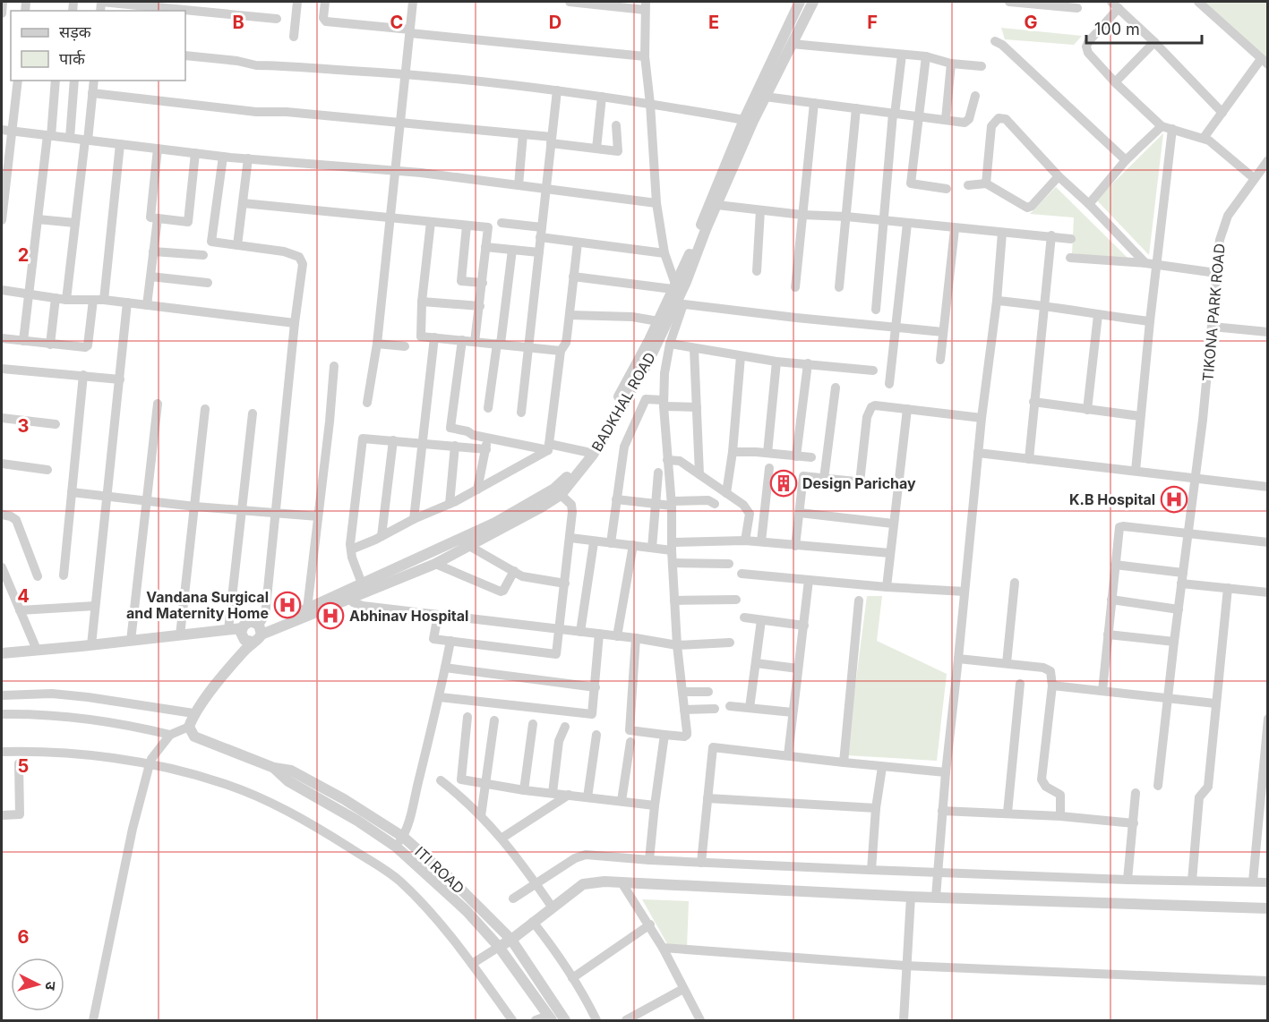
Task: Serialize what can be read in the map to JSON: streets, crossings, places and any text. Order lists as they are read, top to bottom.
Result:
{
  "streets": {
    "street": ["TIKONA PARK ROAD", "BADKHAL ROAD", "ITI ROAD"]
  },
  "places": {
    "building": ["Design Parichay"],
    "hospital": ["K.B Hospital", "Vandana Surgical and Maternity Home", "Abhinav Hospital"]
  },
  "legend": ["सड़क", "पार्क"],
  "scale_bar": "100 m",
  "north": "right",
  "grid": {
    "columns": [
      "B",
      "C",
      "D",
      "E",
      "F",
      "G"
    ],
    "rows": [
      "2",
      "3",
      "4",
      "5",
      "6"
    ]
  }
}
